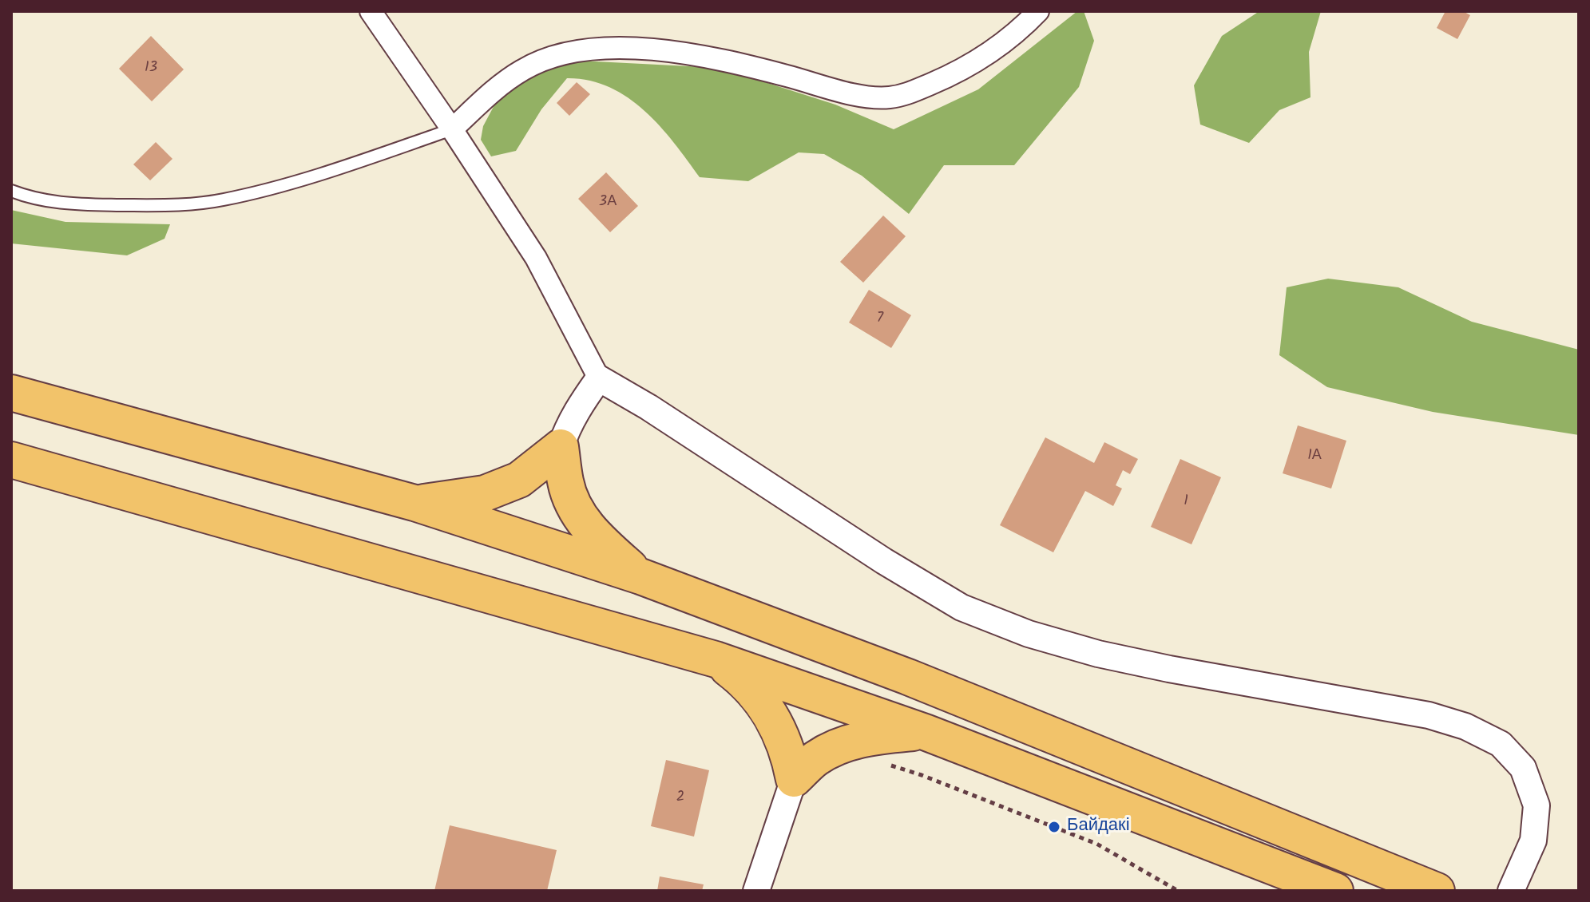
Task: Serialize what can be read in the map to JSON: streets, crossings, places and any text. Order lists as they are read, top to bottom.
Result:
{
  "places": ["Байдакі"],
  "house_numbers": [
    "13",
    "3А",
    "7",
    "1А",
    "1",
    "2"
  ]
}
